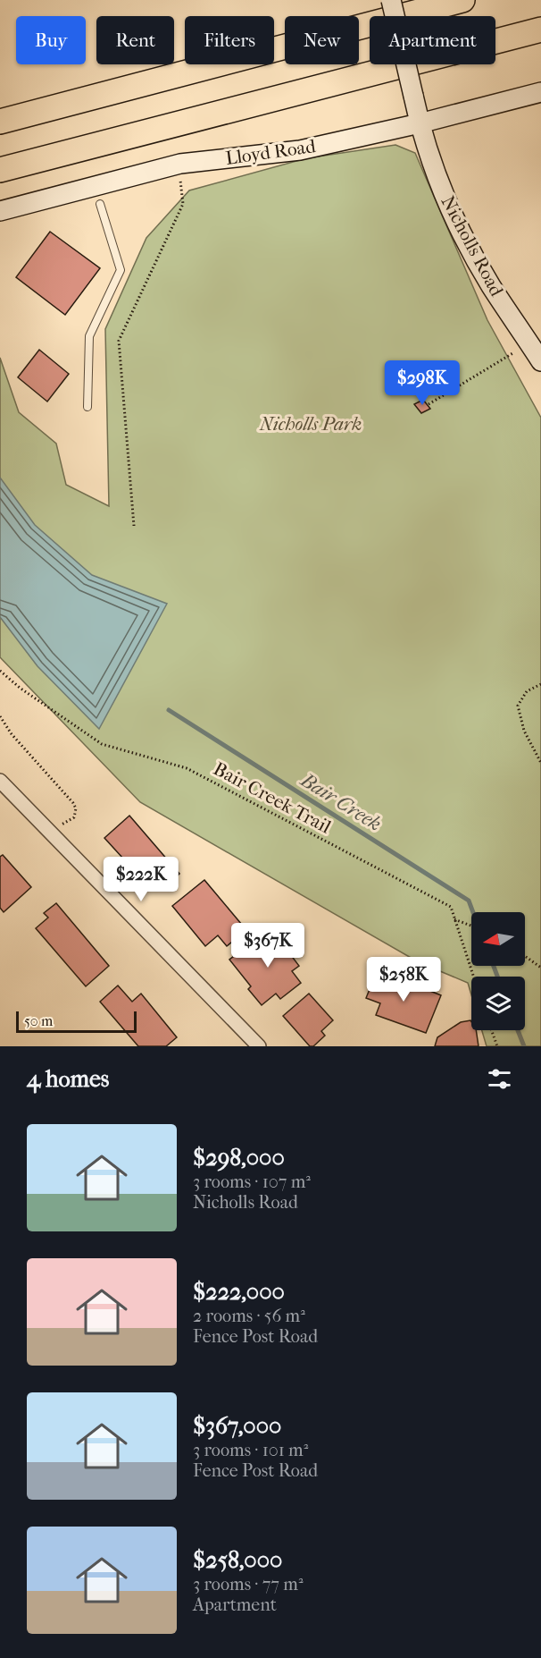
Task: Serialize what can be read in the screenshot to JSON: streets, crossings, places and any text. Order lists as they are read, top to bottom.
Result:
{
  "streets": {
    "street": ["Lloyd Road", "Nicholls Road"],
    "path": ["Bair Creek Trail"]
  },
  "crossings": [
    ["Lloyd Road", "Nicholls Road"]
  ],
  "water": ["Bair Creek"],
  "parks": ["Nicholls Park"],
  "scale_bar": "50 m",
  "north": "left",
  "page": {
    "chip": [
      "Buy",
      "Rent",
      "Filters",
      "New",
      "Apartment"
    ],
    "price": [
      "$298K",
      "$222K",
      "$367K",
      "$258K"
    ],
    "scale": "50 m",
    "heading": "4 homes",
    "list": [
      {
        "name": "$298,000",
        "note": "3 rooms · 107 m² · Nicholls Road"
      },
      {
        "name": "$222,000",
        "note": "2 rooms · 56 m² · Fence Post Road"
      },
      {
        "name": "$367,000",
        "note": "3 rooms · 101 m² · Fence Post Road"
      },
      {
        "name": "$258,000",
        "note": "3 rooms · 77 m² · Apartment"
      }
    ]
  }
}
